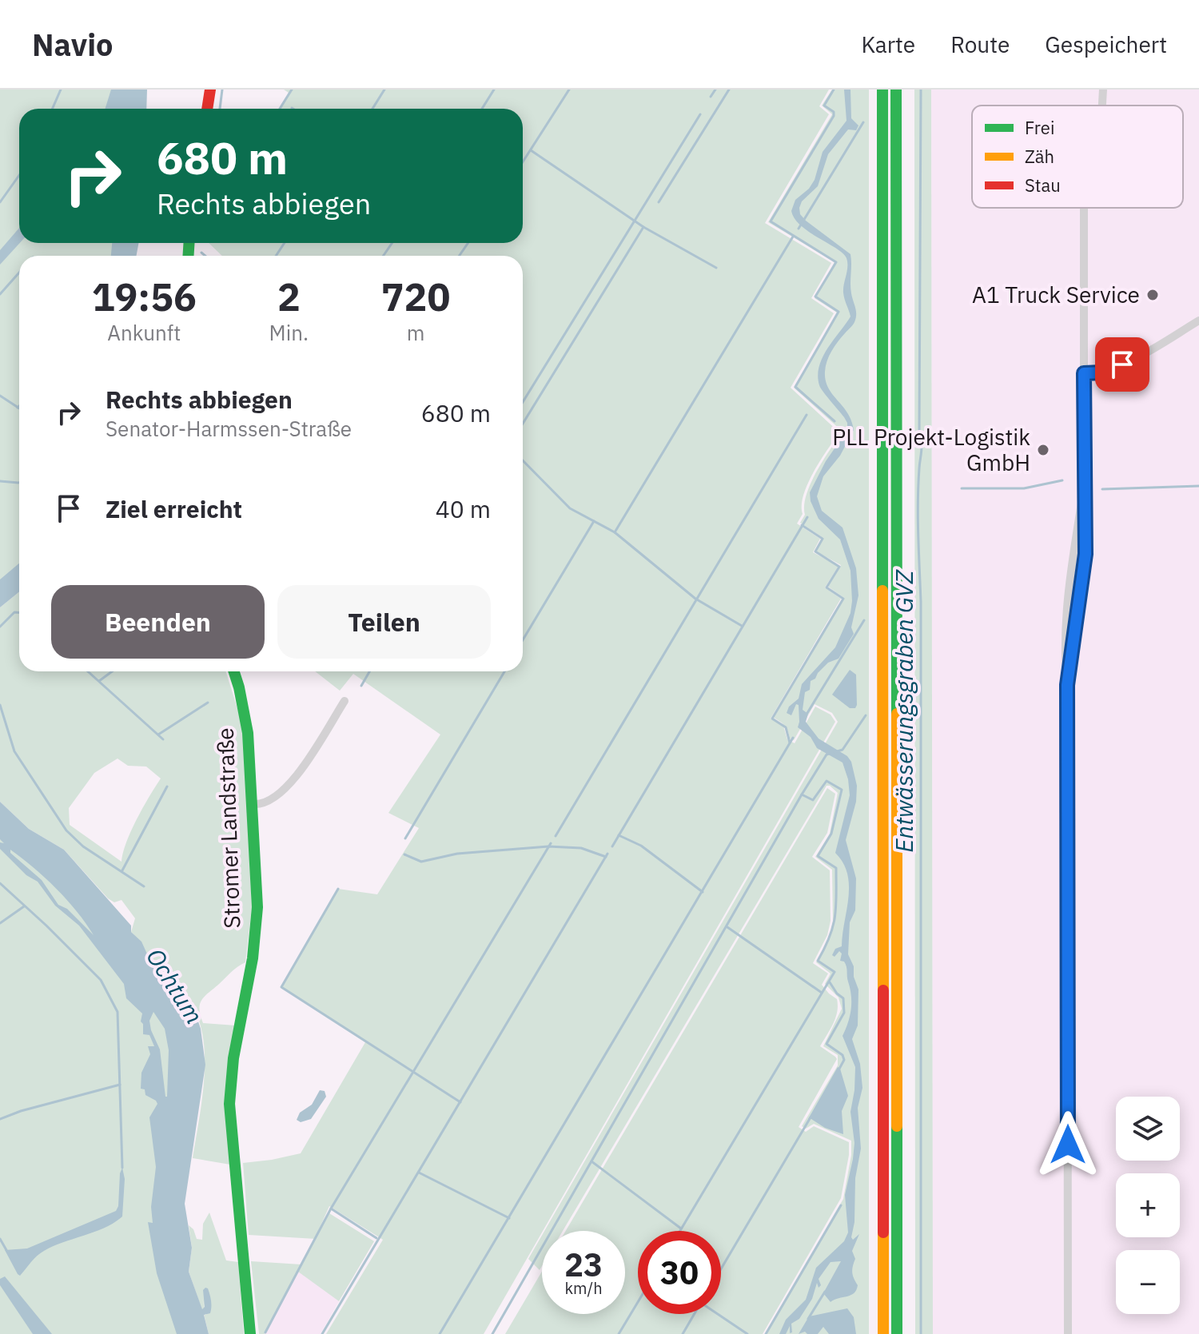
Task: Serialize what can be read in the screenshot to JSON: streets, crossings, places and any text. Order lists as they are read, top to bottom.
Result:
{
  "streets": {
    "main road": ["Stromer Landstraße"]
  },
  "water": ["Entwässerungsgraben GVZ", "Ochtum"],
  "places": ["A1 Truck Service", "PLL Projekt-Logistik GmbH"],
  "legend": ["Frei", "Zäh", "Stau"],
  "page": {
    "header": "Navio",
    "nav": ["Karte", "Route", "Gespeichert"],
    "turn": ["680 m", "Rechts abbiegen"],
    "eta": [
      "19:56",
      "Ankunft",
      "2",
      "Min.",
      "720",
      "m"
    ],
    "list": [
      {
        "name": "Rechts abbiegen",
        "note": "Senator-Harmssen-Straße",
        "value": "680 m"
      },
      {
        "name": "Ziel erreicht",
        "value": "40 m"
      }
    ],
    "buttons": ["Beenden", "Teilen"],
    "map_buttons": ["+", "−"],
    "speed": "23 km/h",
    "limit": "30"
  }
}
